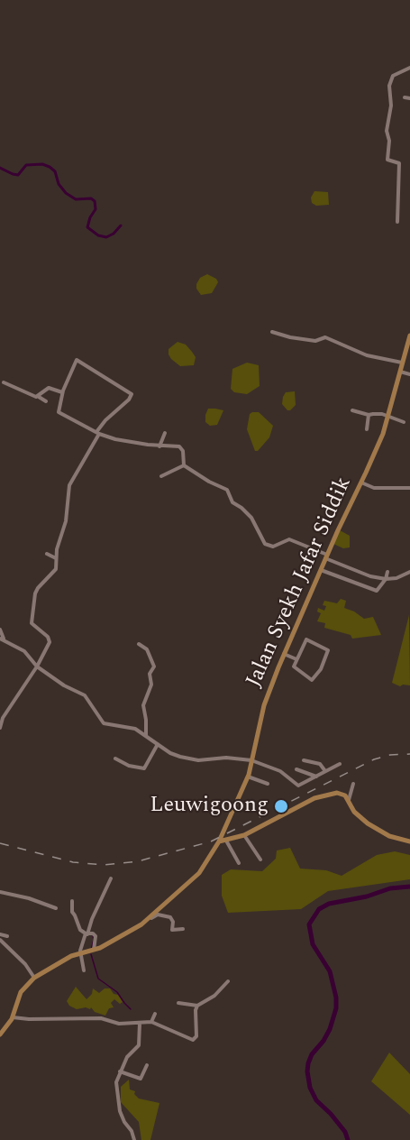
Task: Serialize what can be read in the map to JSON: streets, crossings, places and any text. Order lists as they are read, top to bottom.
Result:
{
  "streets": {
    "main road": ["Jalan Syekh Jafar Siddik"]
  },
  "places": ["Leuwigoong"]
}
